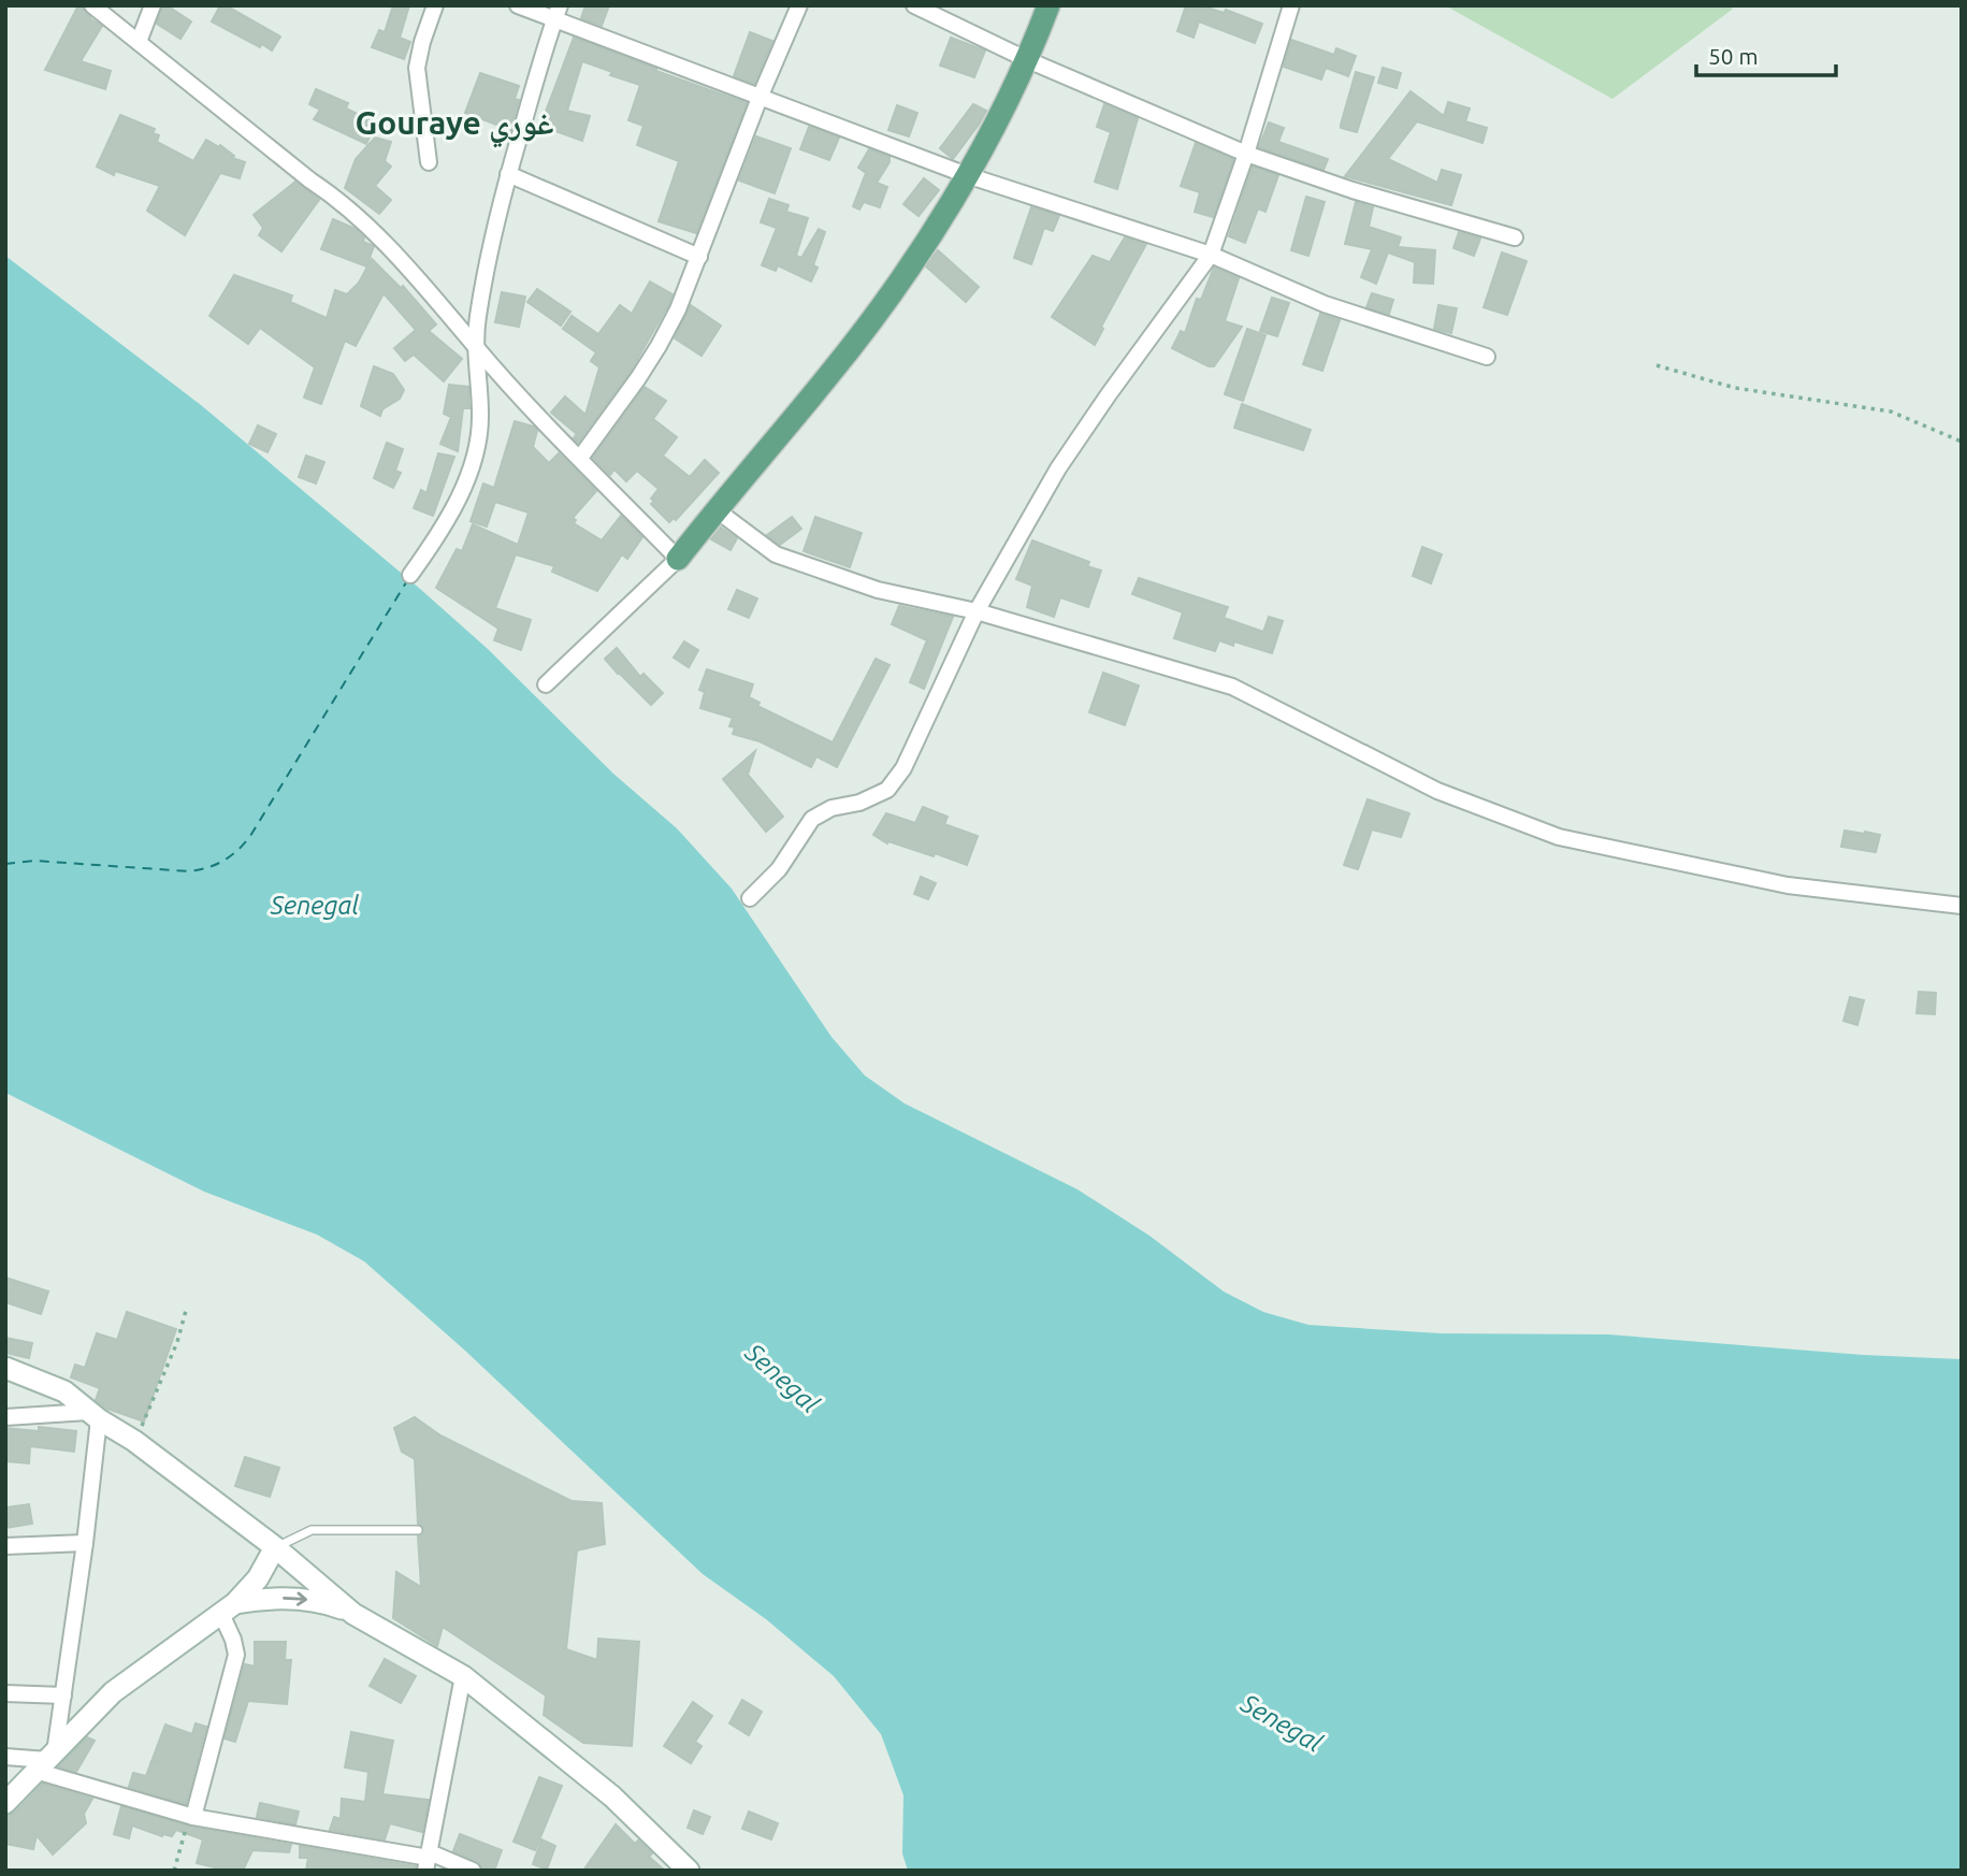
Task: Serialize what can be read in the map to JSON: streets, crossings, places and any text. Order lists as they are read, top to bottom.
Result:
{
  "districts": ["Gouraye غوري"],
  "water": ["Senegal"],
  "scale_bar": "50 m"
}
